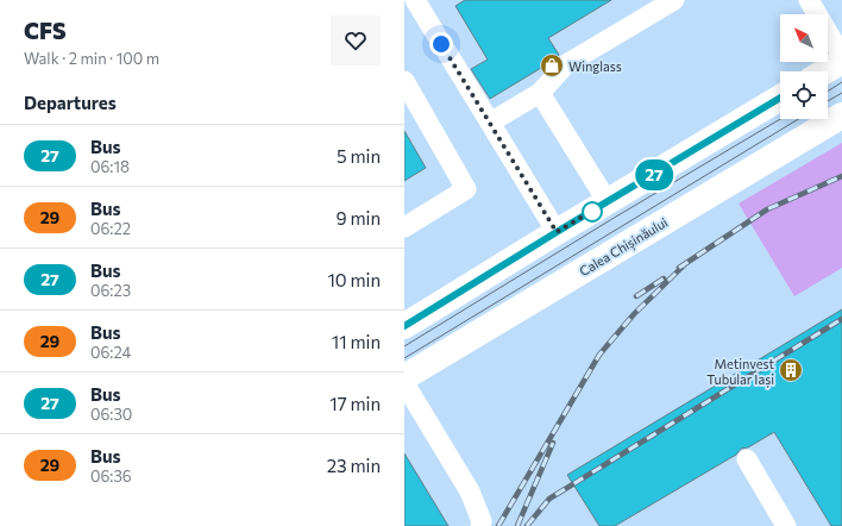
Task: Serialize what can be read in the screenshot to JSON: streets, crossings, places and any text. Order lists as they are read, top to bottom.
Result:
{
  "streets": {
    "main road": ["Calea Chișinăului"]
  },
  "places": {
    "shop": ["Winglass"],
    "building": ["Metinvest Tubular Iași"]
  },
  "lines": ["bus line 27"],
  "north": "top left",
  "page": {
    "heading": [
      ["CFS", "Walk · 2 min · 100 m"],
      "Departures"
    ],
    "on_map": "27",
    "list": [
      {
        "mark": "27",
        "name": "Bus",
        "note": "06:18",
        "value": "5 min"
      },
      {
        "mark": "29",
        "name": "Bus",
        "note": "06:22",
        "value": "9 min"
      },
      {
        "mark": "27",
        "name": "Bus",
        "note": "06:23",
        "value": "10 min"
      },
      {
        "mark": "29",
        "name": "Bus",
        "note": "06:24",
        "value": "11 min"
      },
      {
        "mark": "27",
        "name": "Bus",
        "note": "06:30",
        "value": "17 min"
      },
      {
        "mark": "29",
        "name": "Bus",
        "note": "06:36",
        "value": "23 min"
      }
    ]
  }
}
